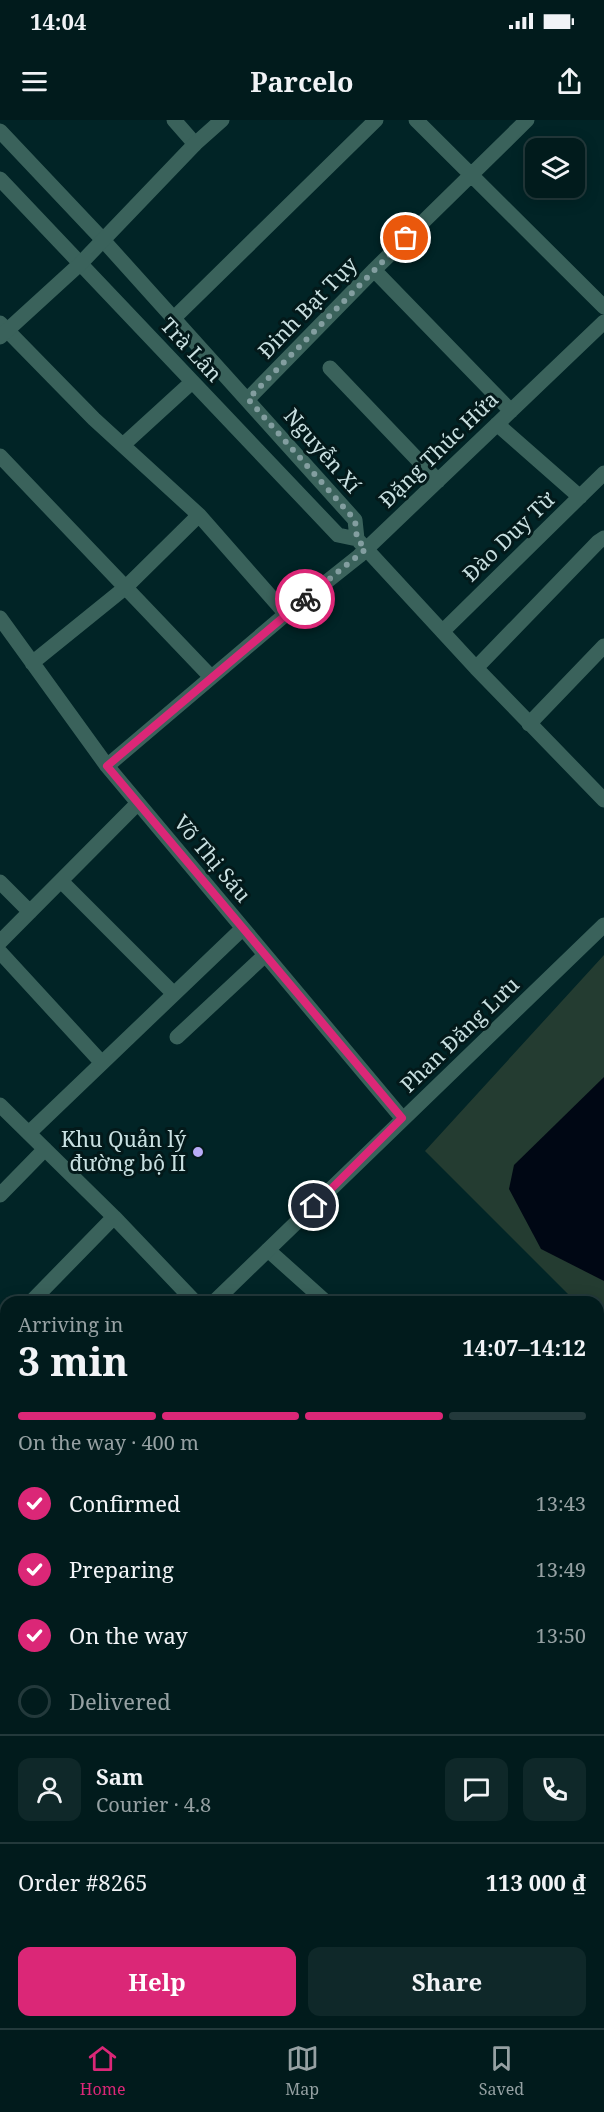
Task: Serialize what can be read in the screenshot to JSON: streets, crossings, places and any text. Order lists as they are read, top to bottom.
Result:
{
  "streets": {
    "street": [
      "Đinh Bạt Tụy",
      "Trà Lân",
      "Đặng Thúc Hứa",
      "Nguyễn Xí",
      "Đào Duy Từ",
      "Võ Thị Sáu",
      "Phan Đăng Lưu"
    ]
  },
  "crossings": [
    ["Đinh Bạt Tụy", "Nguyễn Xí"],
    ["Trà Lân", "Đặng Thúc Hứa"],
    ["Trà Lân", "Nguyễn Xí"],
    ["Đặng Thúc Hứa", "Nguyễn Xí"],
    ["Đặng Thúc Hứa", "Võ Thị Sáu"],
    ["Nguyễn Xí", "Đào Duy Từ"],
    ["Võ Thị Sáu", "Phan Đăng Lưu"]
  ],
  "places": ["Khu Quản lý đường bộ II"],
  "page": {
    "status": "14:04",
    "header": "Parcelo",
    "heading": ["3 min", "Arriving in", "14:07–14:12"],
    "panel": [
      "Sam",
      "Courier · 4.8",
      "Order #8265",
      "113 000 ₫"
    ],
    "bar": "On the way · 400 m",
    "list": [
      ["Confirmed", "13:43"],
      ["Preparing", "13:49"],
      ["On the way", "13:50"],
      "Delivered"
    ],
    "buttons": ["Help", "Share"],
    "tabs": ["Home", "Map", "Saved"]
  }
}
